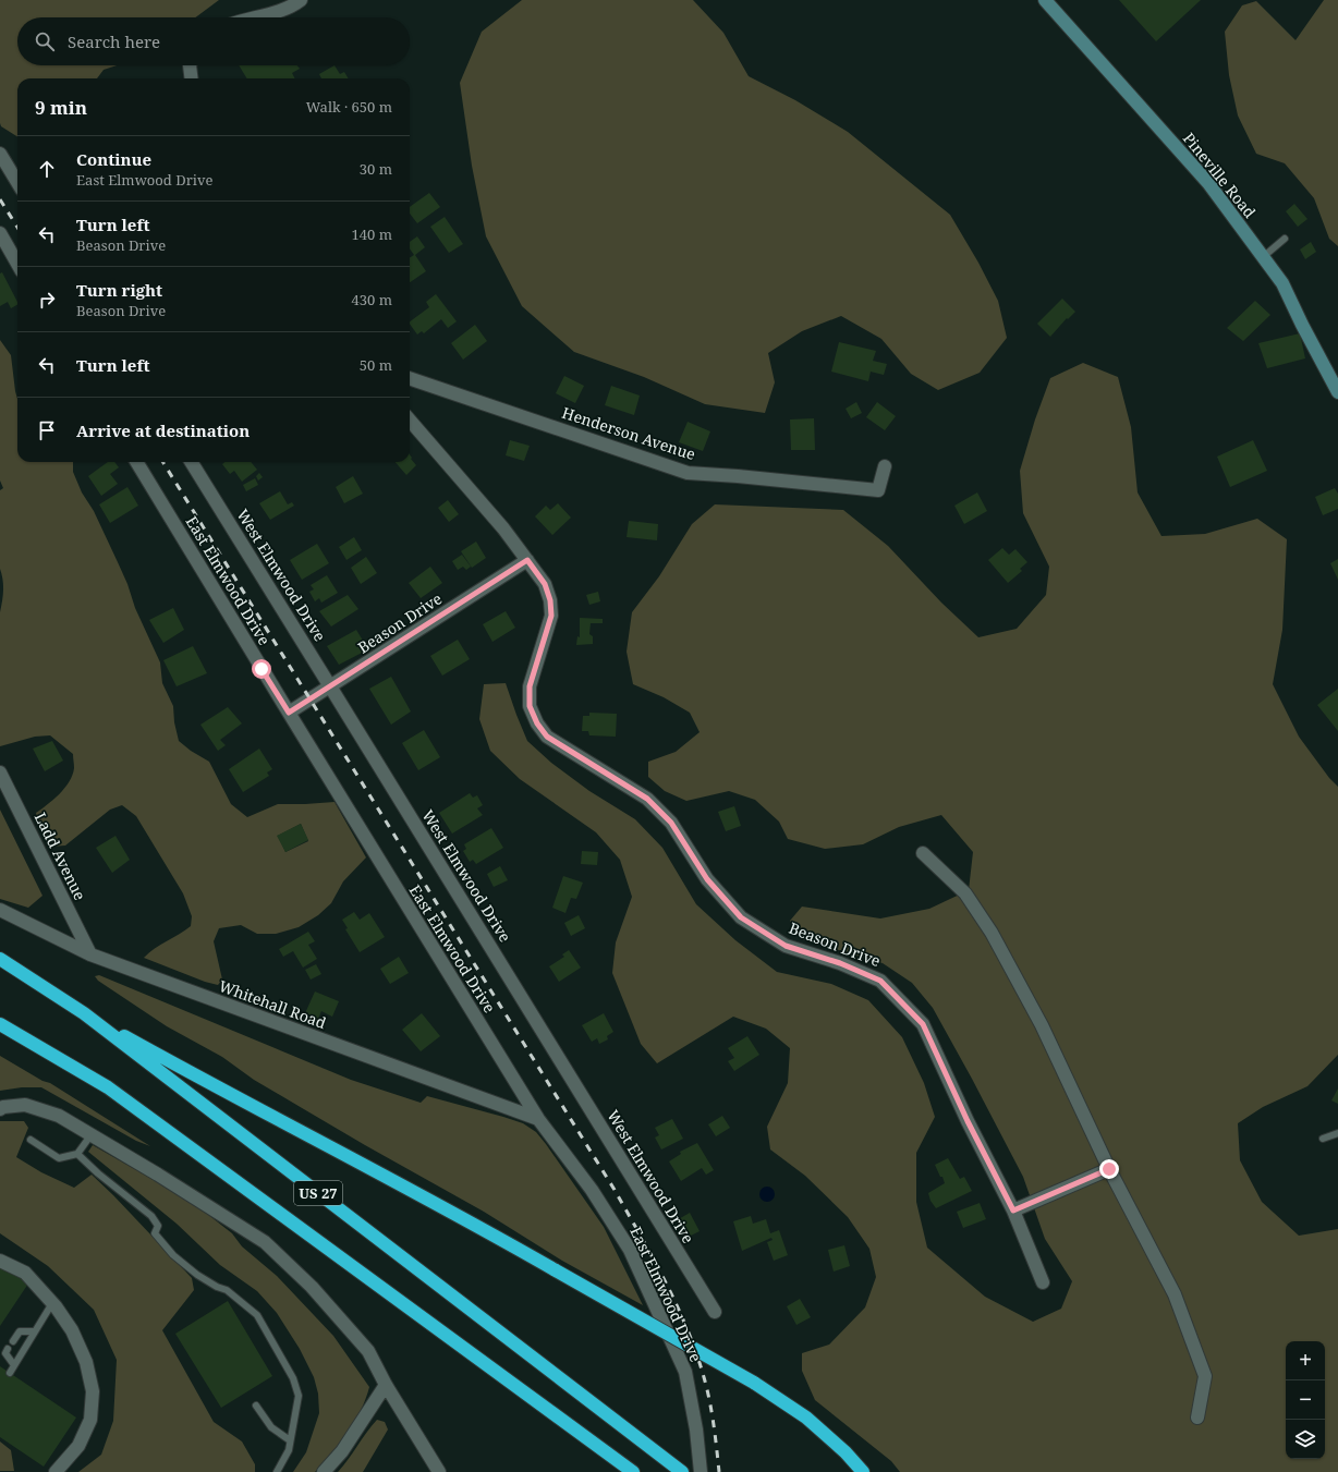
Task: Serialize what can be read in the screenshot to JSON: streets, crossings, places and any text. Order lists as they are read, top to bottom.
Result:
{
  "streets": {
    "highway": ["US 27"],
    "main road": ["Pineville Road"],
    "street": [
      "Henderson Avenue",
      "West Elmwood Drive",
      "East Elmwood Drive",
      "Beason Drive",
      "Ladd Avenue",
      "Whitehall Road"
    ]
  },
  "crossings": [
    ["West Elmwood Drive", "Beason Drive"],
    ["East Elmwood Drive", "Beason Drive"],
    ["East Elmwood Drive", "Whitehall Road"],
    ["Ladd Avenue", "Whitehall Road"]
  ],
  "page": {
    "search": "Search here",
    "heading": ["9 min", "Walk · 650 m"],
    "list": [
      ["Continue", "East Elmwood Drive", "30 m"],
      ["Turn left", "Beason Drive", "140 m"],
      ["Turn right", "Beason Drive", "430 m"],
      ["Turn left", "50 m"],
      "Arrive at destination"
    ],
    "map_buttons": ["+", "−"]
  }
}
